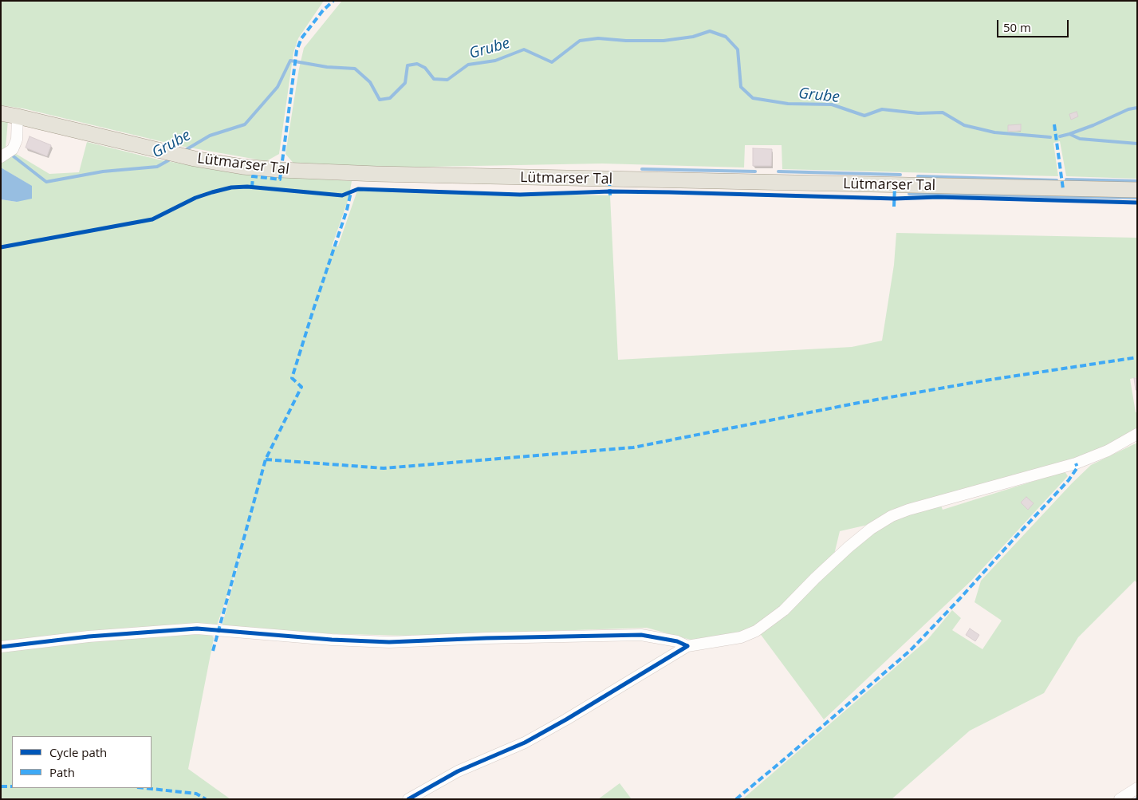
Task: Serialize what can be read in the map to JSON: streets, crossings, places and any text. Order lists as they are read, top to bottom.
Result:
{
  "streets": {
    "main road": ["Lütmarser Tal"]
  },
  "water": ["Grube"],
  "legend": ["Cycle path", "Path"],
  "scale_bar": "50 m"
}
